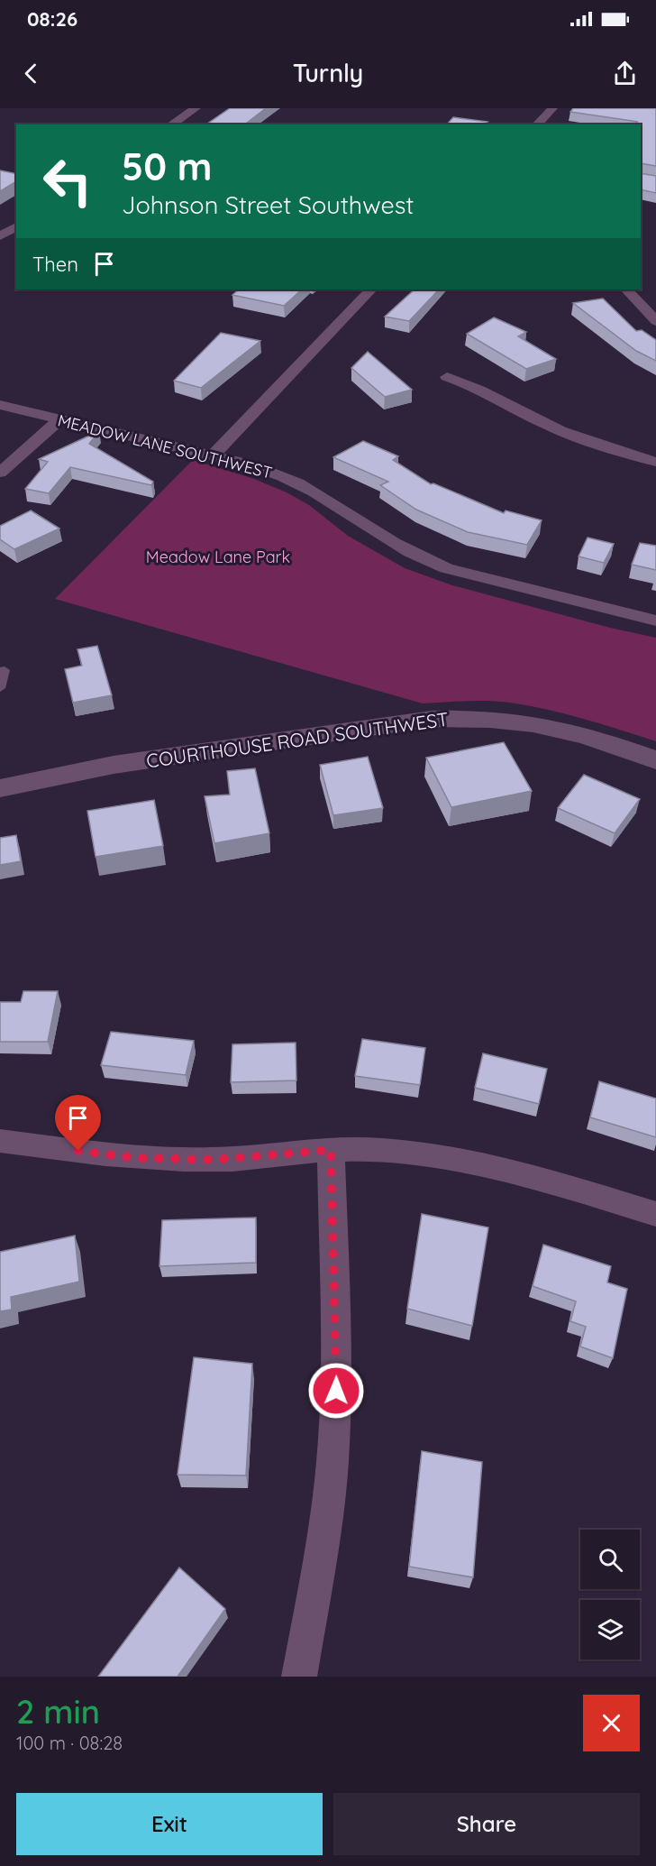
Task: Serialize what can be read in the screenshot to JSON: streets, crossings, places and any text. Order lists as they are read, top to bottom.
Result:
{
  "streets": {
    "street": ["MEADOW LANE SOUTHWEST", "COURTHOUSE ROAD SOUTHWEST"]
  },
  "parks": ["Meadow Lane Park"],
  "page": {
    "status": "08:26",
    "header": "Turnly",
    "turn": ["50 m", "Johnson Street Southwest"],
    "then": "Then",
    "heading": ["2 min", "100 m · 08:28"],
    "buttons": ["Exit", "Share"]
  }
}
